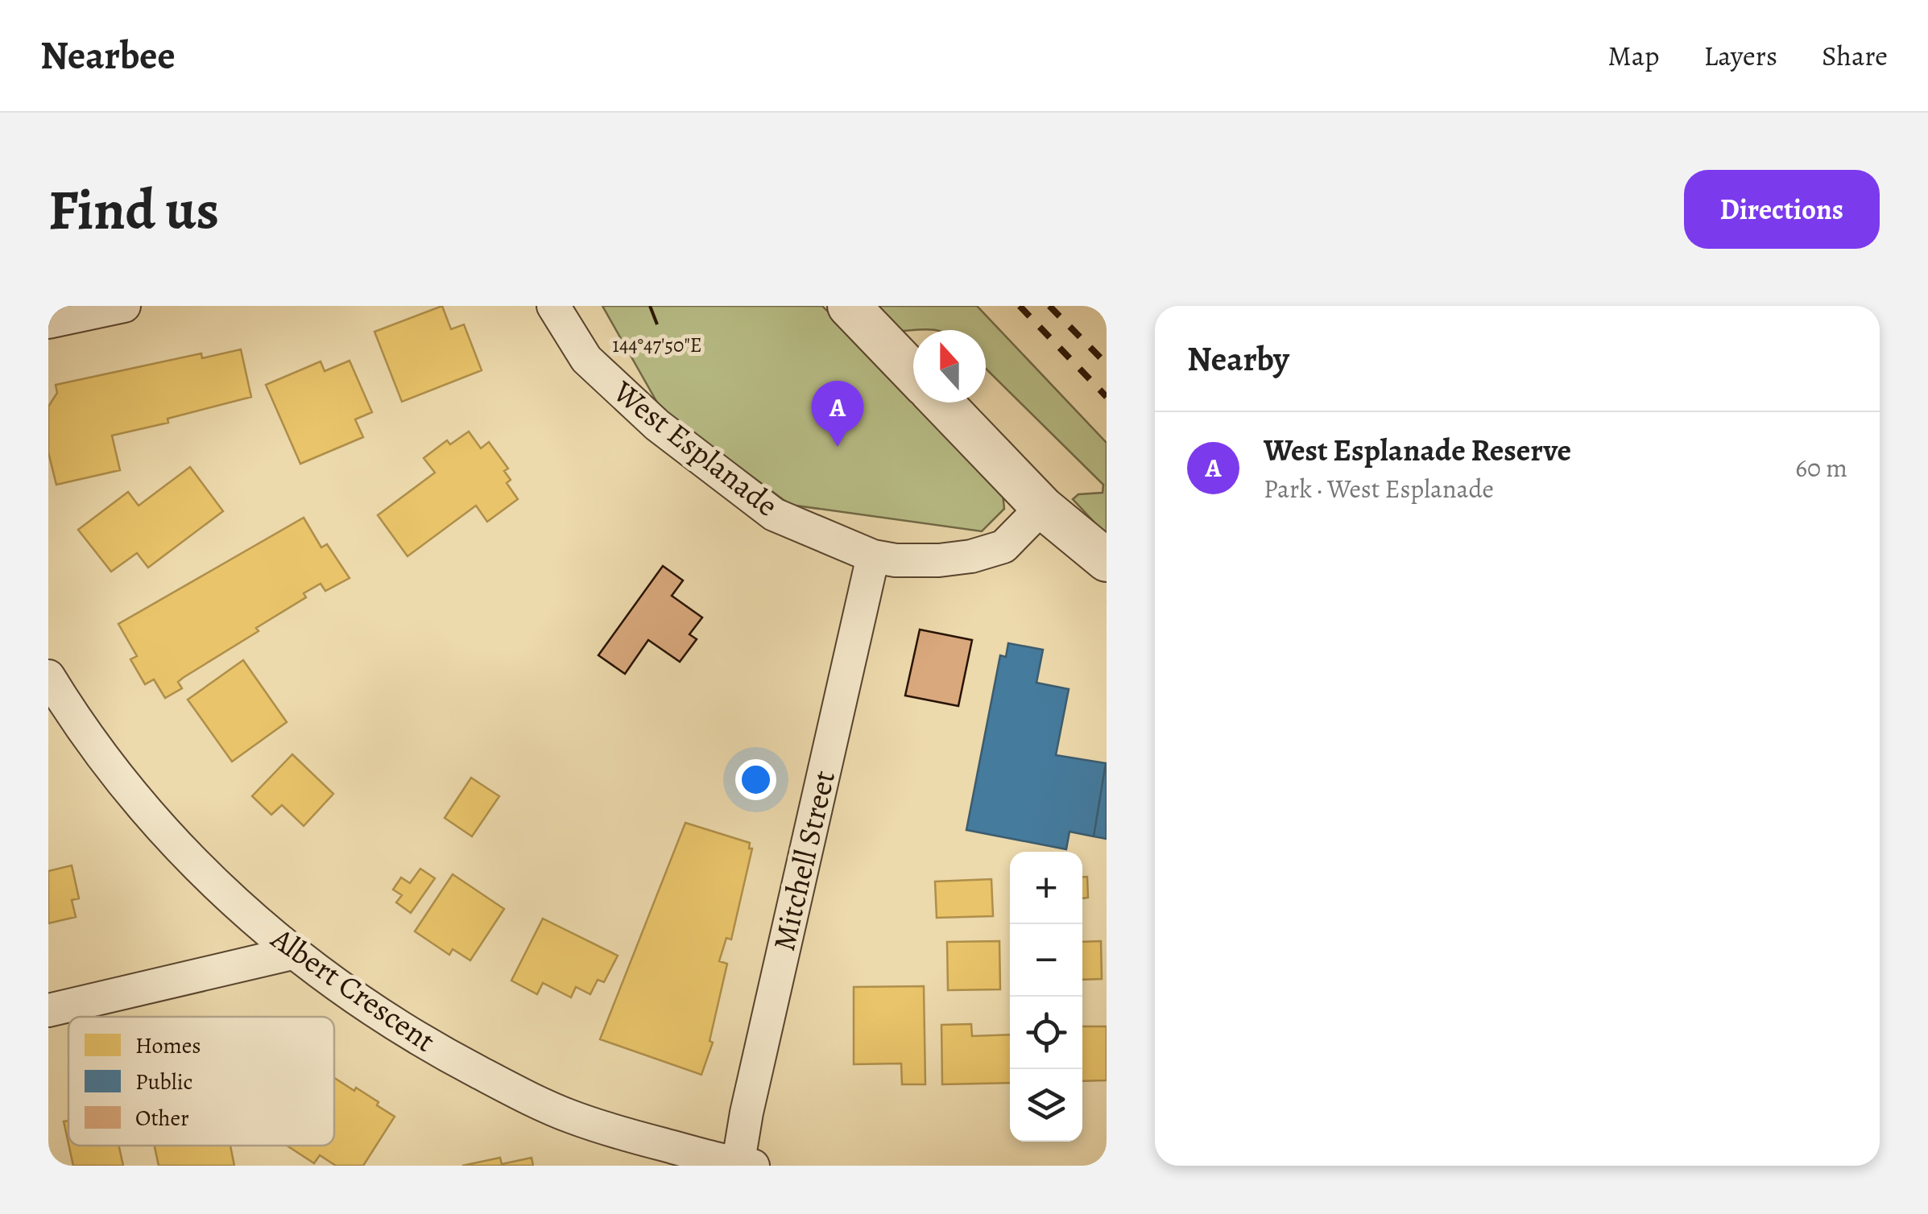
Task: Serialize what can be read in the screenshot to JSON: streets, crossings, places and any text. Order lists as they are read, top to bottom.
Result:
{
  "streets": {
    "street": ["West Esplanade", "Mitchell Street", "Albert Crescent"]
  },
  "crossings": [
    ["West Esplanade", "Mitchell Street"],
    ["Mitchell Street", "Albert Crescent"]
  ],
  "legend": ["Homes", "Public", "Other"],
  "north": "top",
  "page": {
    "header": "Nearbee",
    "nav": ["Map", "Layers", "Share"],
    "buttons": "Directions",
    "title": "Find us",
    "heading": "Nearby",
    "pins": "A",
    "list": [
      {
        "mark": "A",
        "name": "West Esplanade Reserve",
        "note": "Park · West Esplanade",
        "value": "60 m"
      }
    ],
    "map_buttons": ["+", "−"]
  },
  "coordinates": ["144°47'50\"E"]
}
